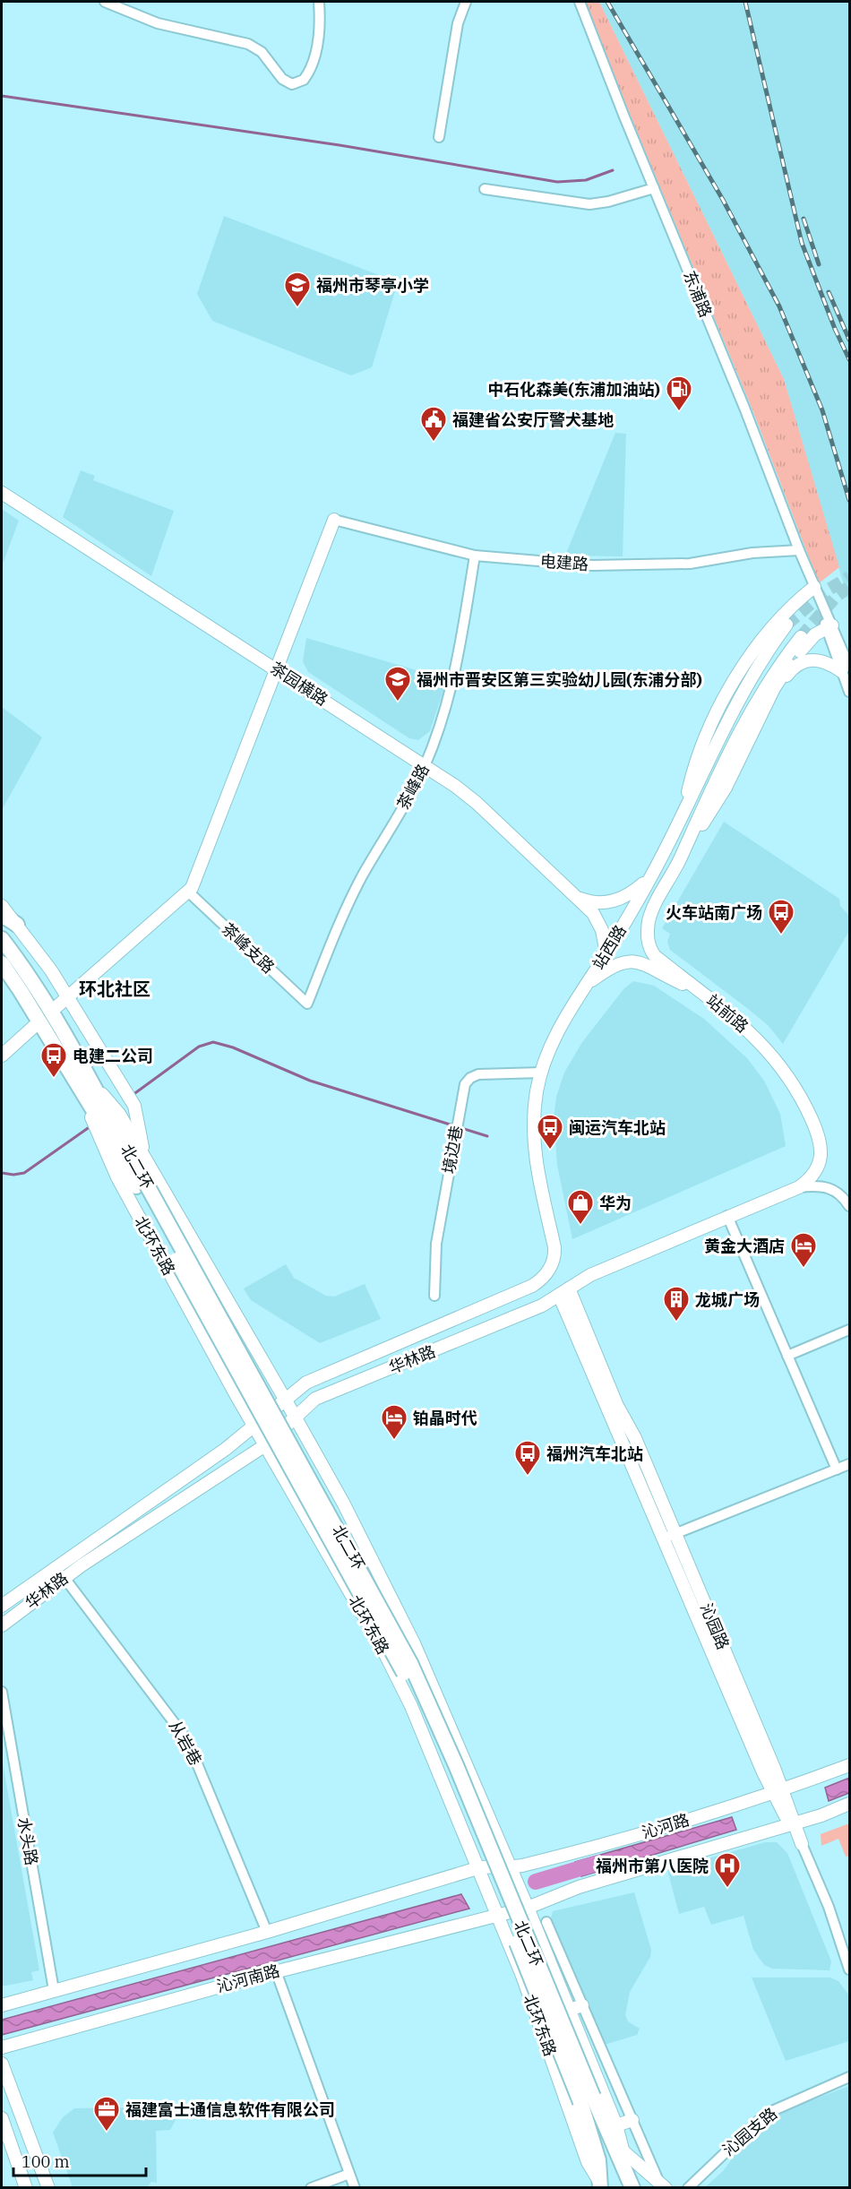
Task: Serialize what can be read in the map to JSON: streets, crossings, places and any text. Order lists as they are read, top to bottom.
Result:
{
  "streets": {
    "highway": ["北二环"],
    "main road": [
      "茶园横路",
      "站西路",
      "站前路",
      "北环东路",
      "华林路",
      "沁园路",
      "沁河路",
      "沁河南路"
    ],
    "street": [
      "东浦路",
      "电建路",
      "茶峰路",
      "茶峰支路",
      "境边巷",
      "从岩巷",
      "水头路",
      "沁园支路"
    ]
  },
  "crossings": [
    ["东浦路", "电建路"],
    ["电建路", "茶峰路"],
    ["茶园横路", "茶峰路"],
    ["茶园横路", "站西路"],
    ["茶峰路", "茶峰支路"],
    ["站西路", "境边巷"],
    ["站西路", "华林路"],
    ["站前路", "华林路"],
    ["北二环", "北环东路"],
    ["北环东路", "华林路"],
    ["北环东路", "沁河路"],
    ["北环东路", "沁河南路"],
    ["华林路", "沁园路"],
    ["华林路", "从岩巷"],
    ["沁园路", "沁河路"],
    ["沁河路", "沁河南路"]
  ],
  "districts": ["环北社区"],
  "places": {
    "school or university": ["福州市琴亭小学", "福州市晋安区第三实验幼儿园(东浦分部)"],
    "fuel station": ["中石化森美(东浦加油站)"],
    "public building": ["福建省公安厅警犬基地"],
    "bus stop": [
      "火车站南广场",
      "电建二公司",
      "闽运汽车北站",
      "福州汽车北站"
    ],
    "shop": ["华为"],
    "hotel": ["黄金大酒店", "铂晶时代"],
    "building": ["龙城广场"],
    "hospital": ["福州市第八医院"],
    "office": ["福建富士通信息软件有限公司"]
  },
  "scale_bar": "100 m"
}
